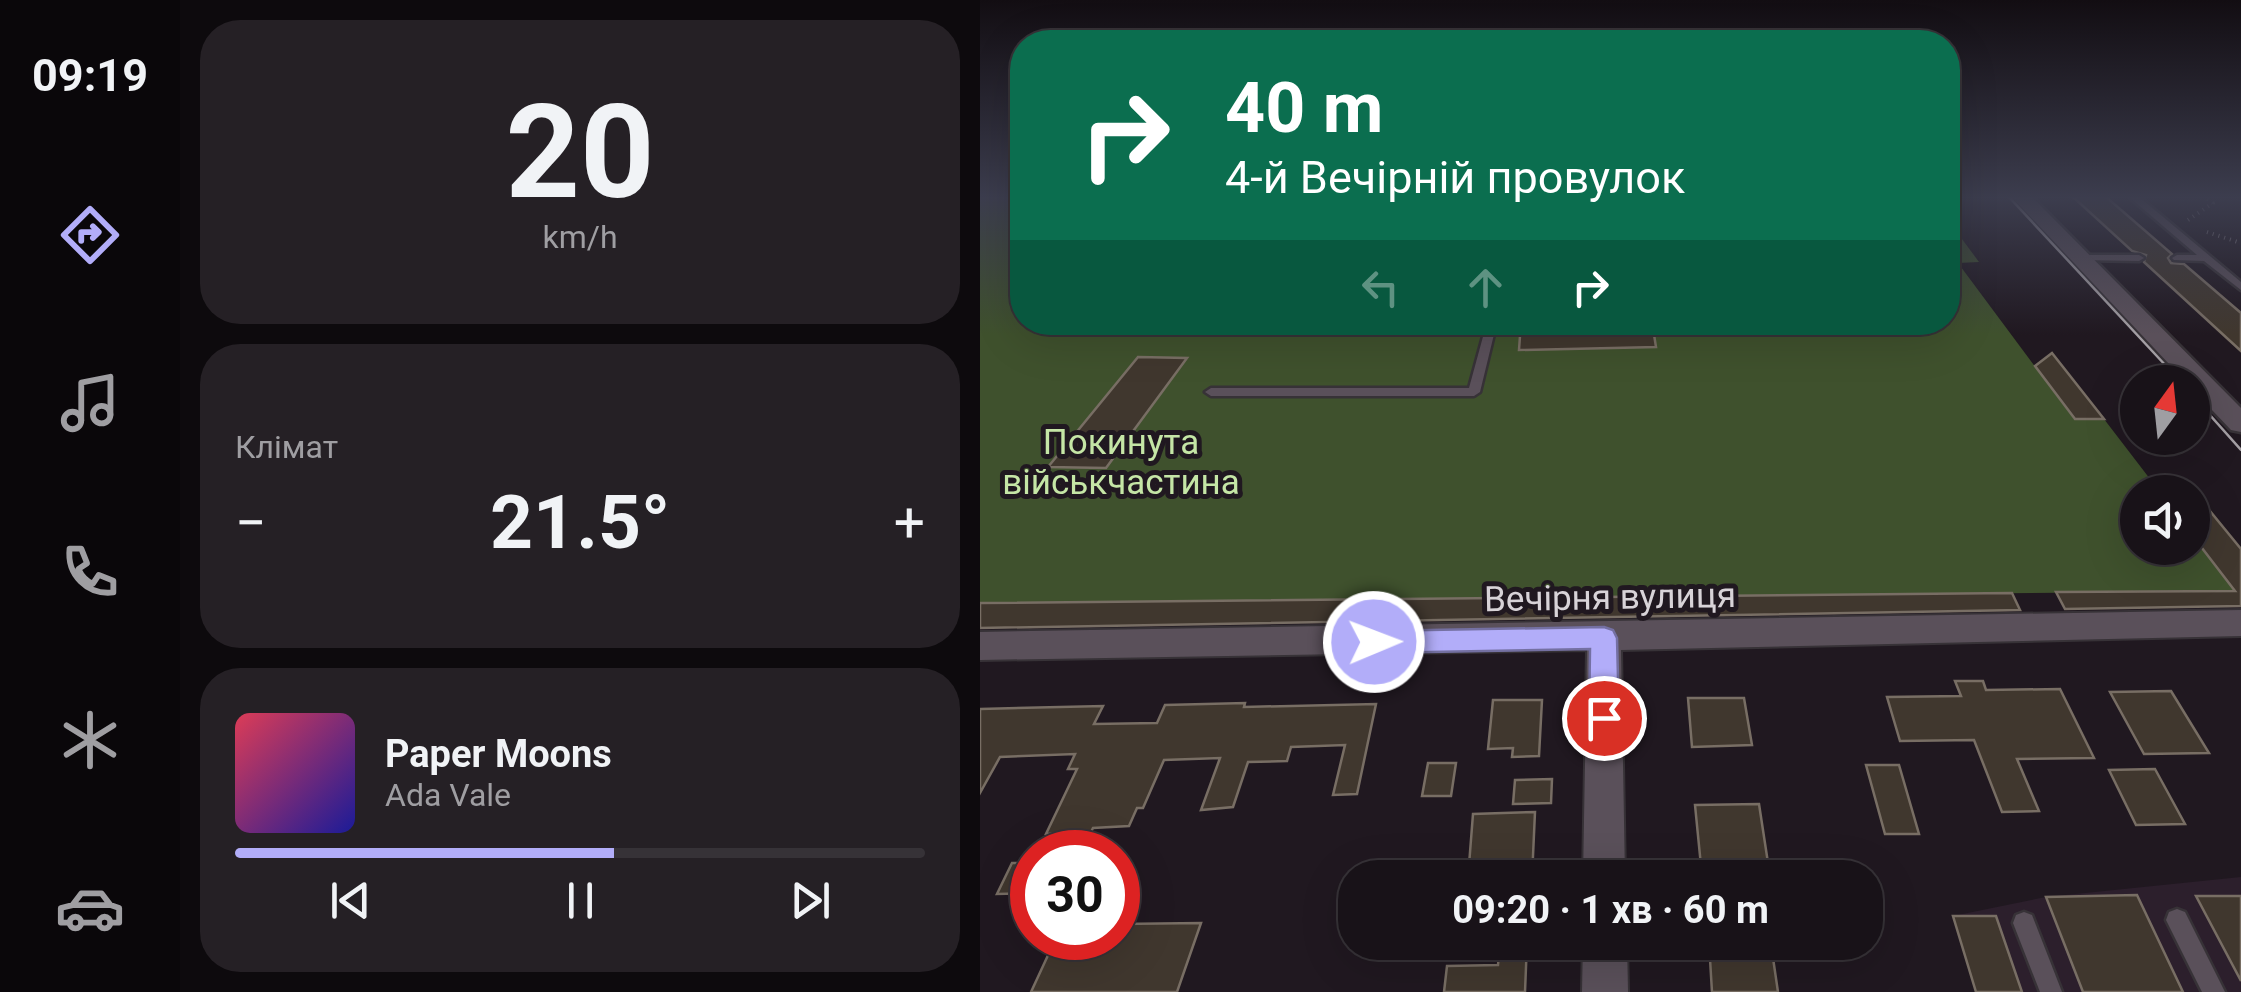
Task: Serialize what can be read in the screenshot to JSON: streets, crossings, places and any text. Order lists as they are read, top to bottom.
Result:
{
  "streets": {
    "street": ["Вечірня вулиця"]
  },
  "parks": ["Покинута військчастина"],
  "north": "top",
  "page": {
    "tabs": "09:19",
    "tile": [
      ["20", "km/h"],
      "Клімат"
    ],
    "turn": ["40 m", "4-й Вечірній провулок"],
    "heat": ["−", "21.5°", "+"],
    "song": ["Paper Moons", "Ada Vale"],
    "limit": "30",
    "trip": "09:20 · 1 хв · 60 m"
  }
}
